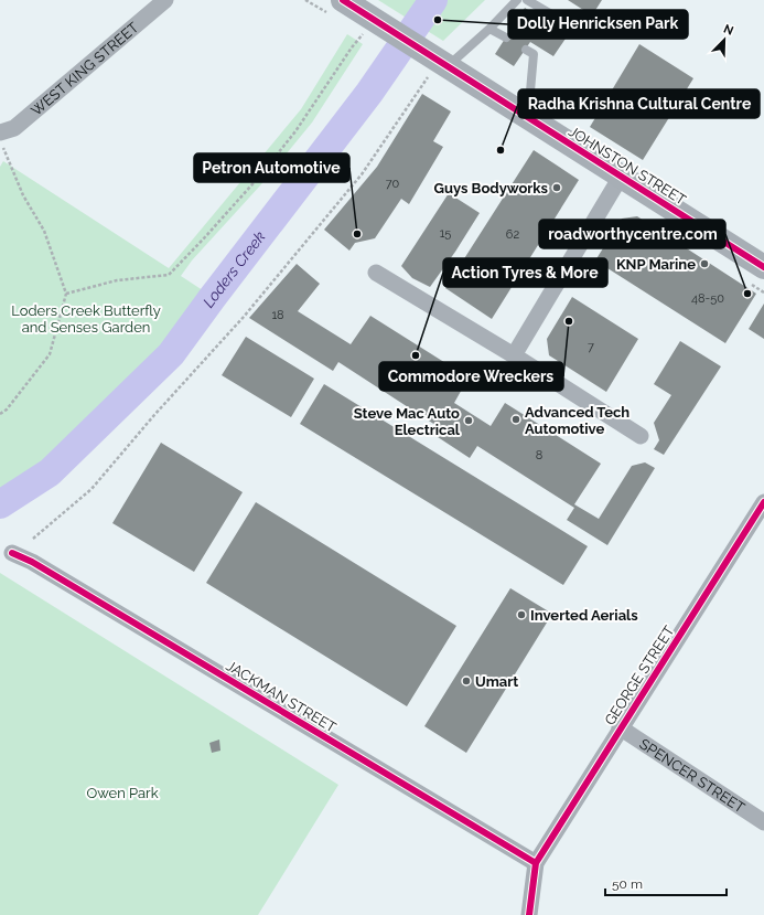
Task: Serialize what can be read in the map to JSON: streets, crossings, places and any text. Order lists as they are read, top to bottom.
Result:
{
  "streets": {
    "street": [
      "WEST KING STREET",
      "JOHNSTON STREET",
      "GEORGE STREET",
      "JACKMAN STREET",
      "SPENCER STREET"
    ]
  },
  "crossings": [
    ["GEORGE STREET", "JACKMAN STREET"],
    ["GEORGE STREET", "SPENCER STREET"]
  ],
  "water": ["Loders Creek"],
  "parks": ["Loders Creek Butterfly and Senses Garden", "Owen Park"],
  "places": [
    "Dolly Henricksen Park",
    "Radha Krishna Cultural Centre",
    "Guys Bodyworks",
    "Petron Automotive",
    "KNP Marine",
    "roadworthycentre.com",
    "Commodore Wreckers",
    "Action Tyres & More",
    "Advanced Tech Automotive",
    "Steve Mac Auto Electrical",
    "Inverted Aerials",
    "Umart"
  ],
  "house_numbers": [
    "70",
    "15",
    "62",
    "48-50",
    "18",
    "7",
    "8"
  ],
  "scale_bar": "50 m",
  "north": "top right"
}
